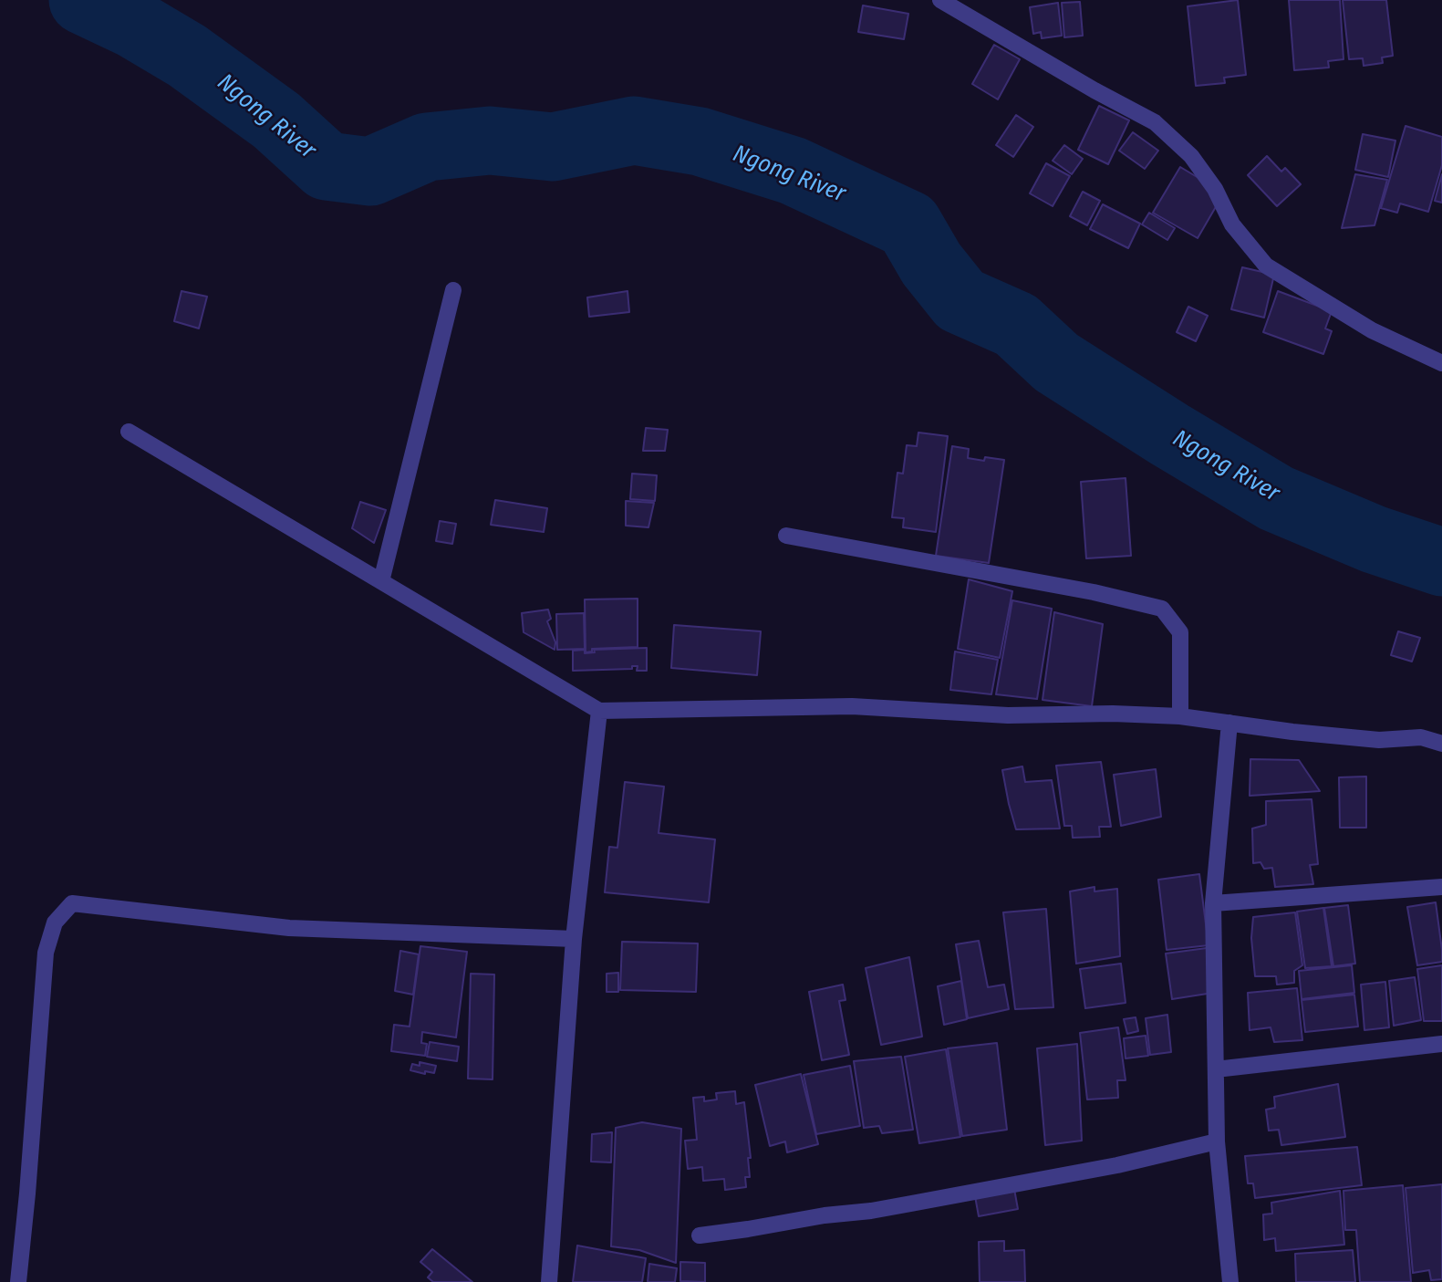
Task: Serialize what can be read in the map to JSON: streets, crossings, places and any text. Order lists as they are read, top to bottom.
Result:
{
  "water": ["Ngong River"]
}
